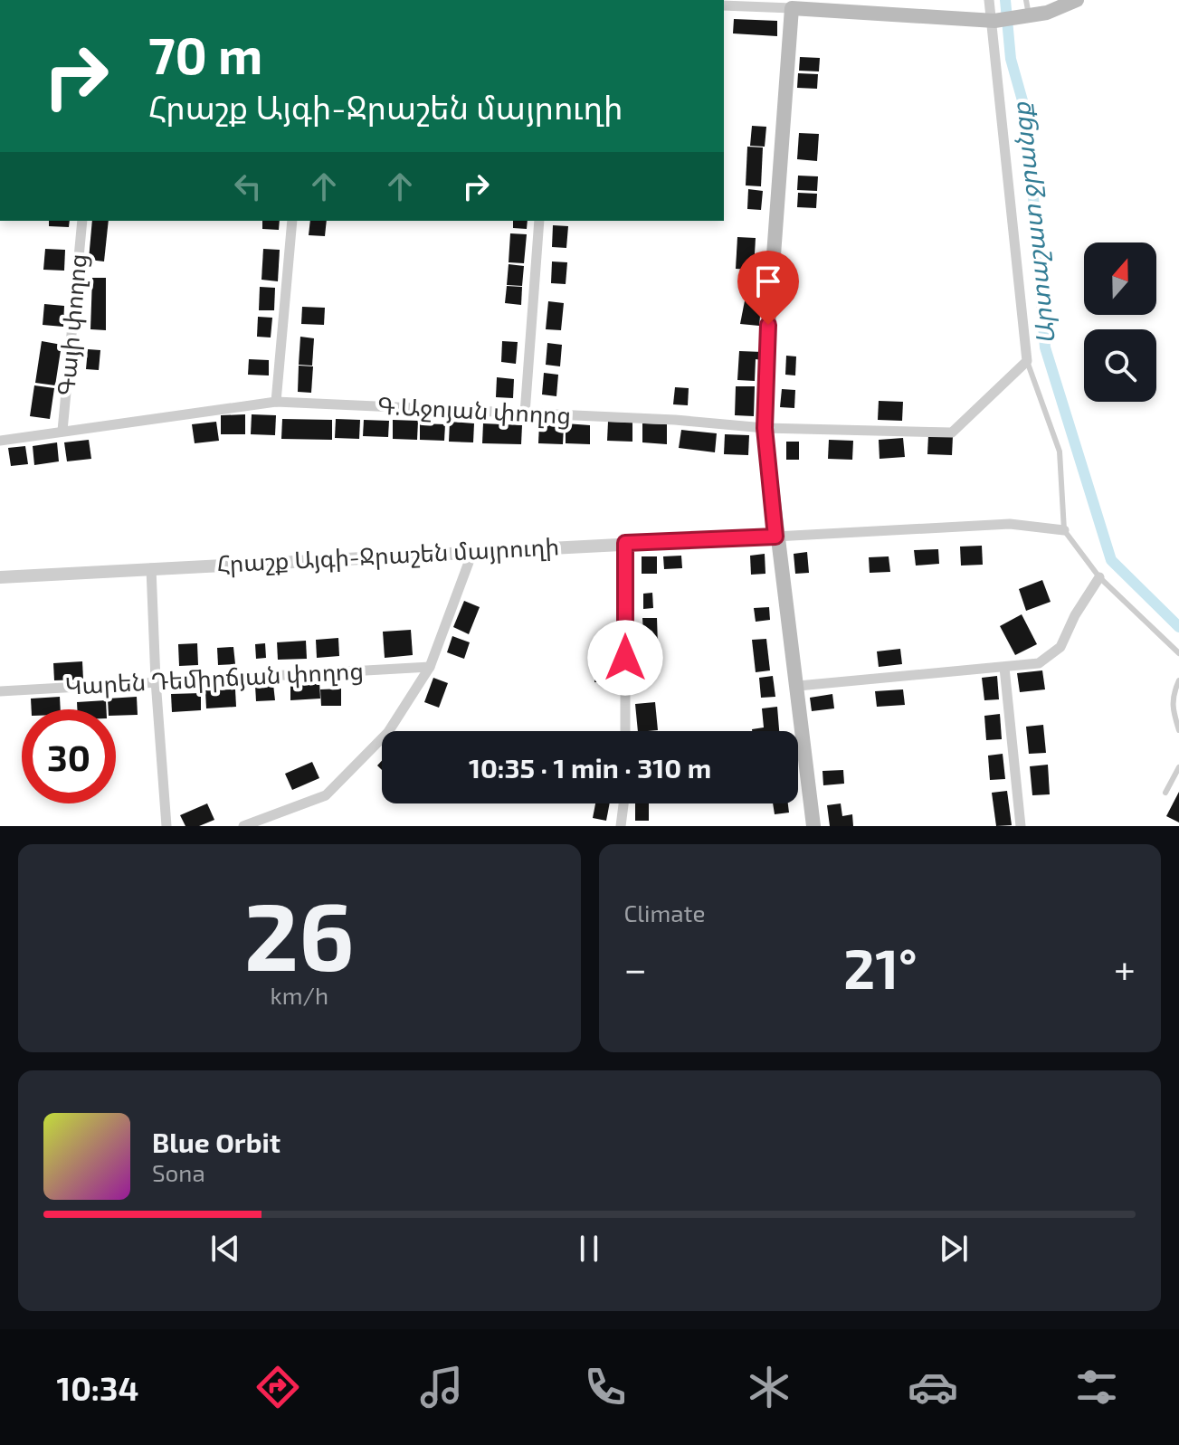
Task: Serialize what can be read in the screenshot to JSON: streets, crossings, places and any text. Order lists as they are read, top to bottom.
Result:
{
  "streets": {
    "street": [
      "Գայի փողոց",
      "Գ.Աջոյան փողոց",
      "Հրաշք Այգի-Ջրաշեն մայրուղի",
      "Կարեն Դեմիրճյան փողոց"
    ]
  },
  "crossings": [
    ["Գայի փողոց", "Գ.Աջոյան փողոց"]
  ],
  "water": ["Արտաշատ ջրանցք"],
  "north": "top",
  "page": {
    "turn": ["70 m", "Հրաշք Այգի-Ջրաշեն մայրուղի"],
    "limit": "30",
    "trip": "10:35 · 1 min · 310 m",
    "tile": [
      ["26", "km/h"],
      "Climate"
    ],
    "heat": ["−", "21°", "+"],
    "song": ["Blue Orbit", "Sona"],
    "tabs": "10:34"
  }
}
